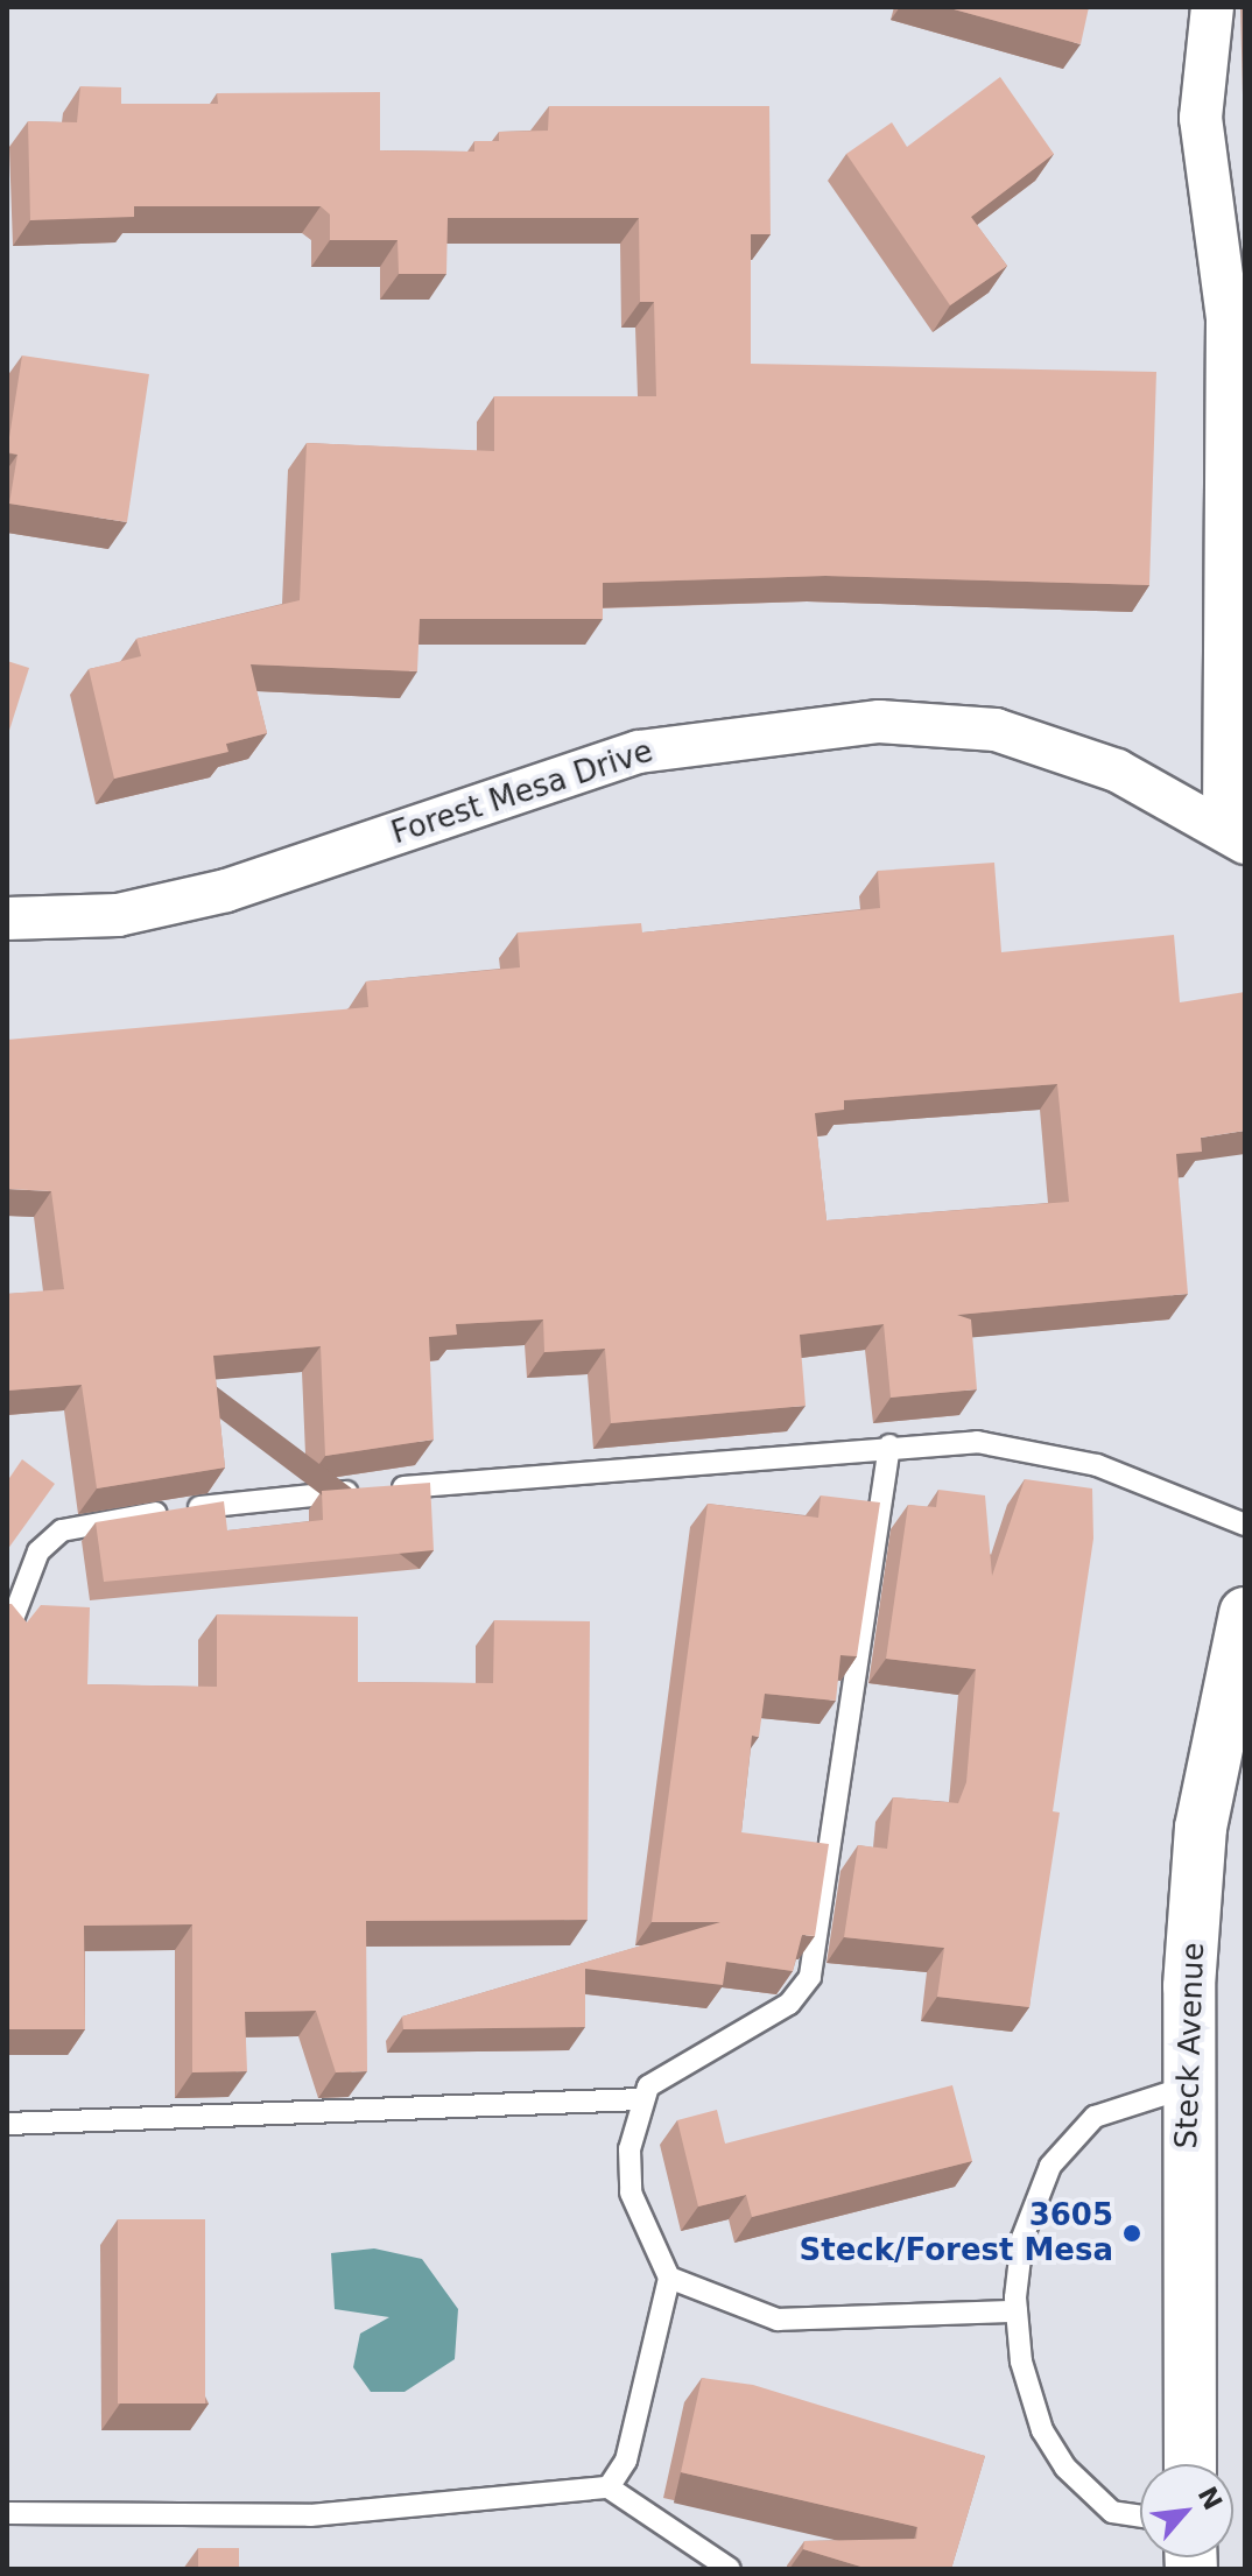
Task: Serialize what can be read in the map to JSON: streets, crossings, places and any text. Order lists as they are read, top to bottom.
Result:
{
  "streets": {
    "street": ["Forest Mesa Drive", "Steck Avenue"]
  },
  "places": ["3605 Steck/Forest Mesa"],
  "north": "top right"
}
